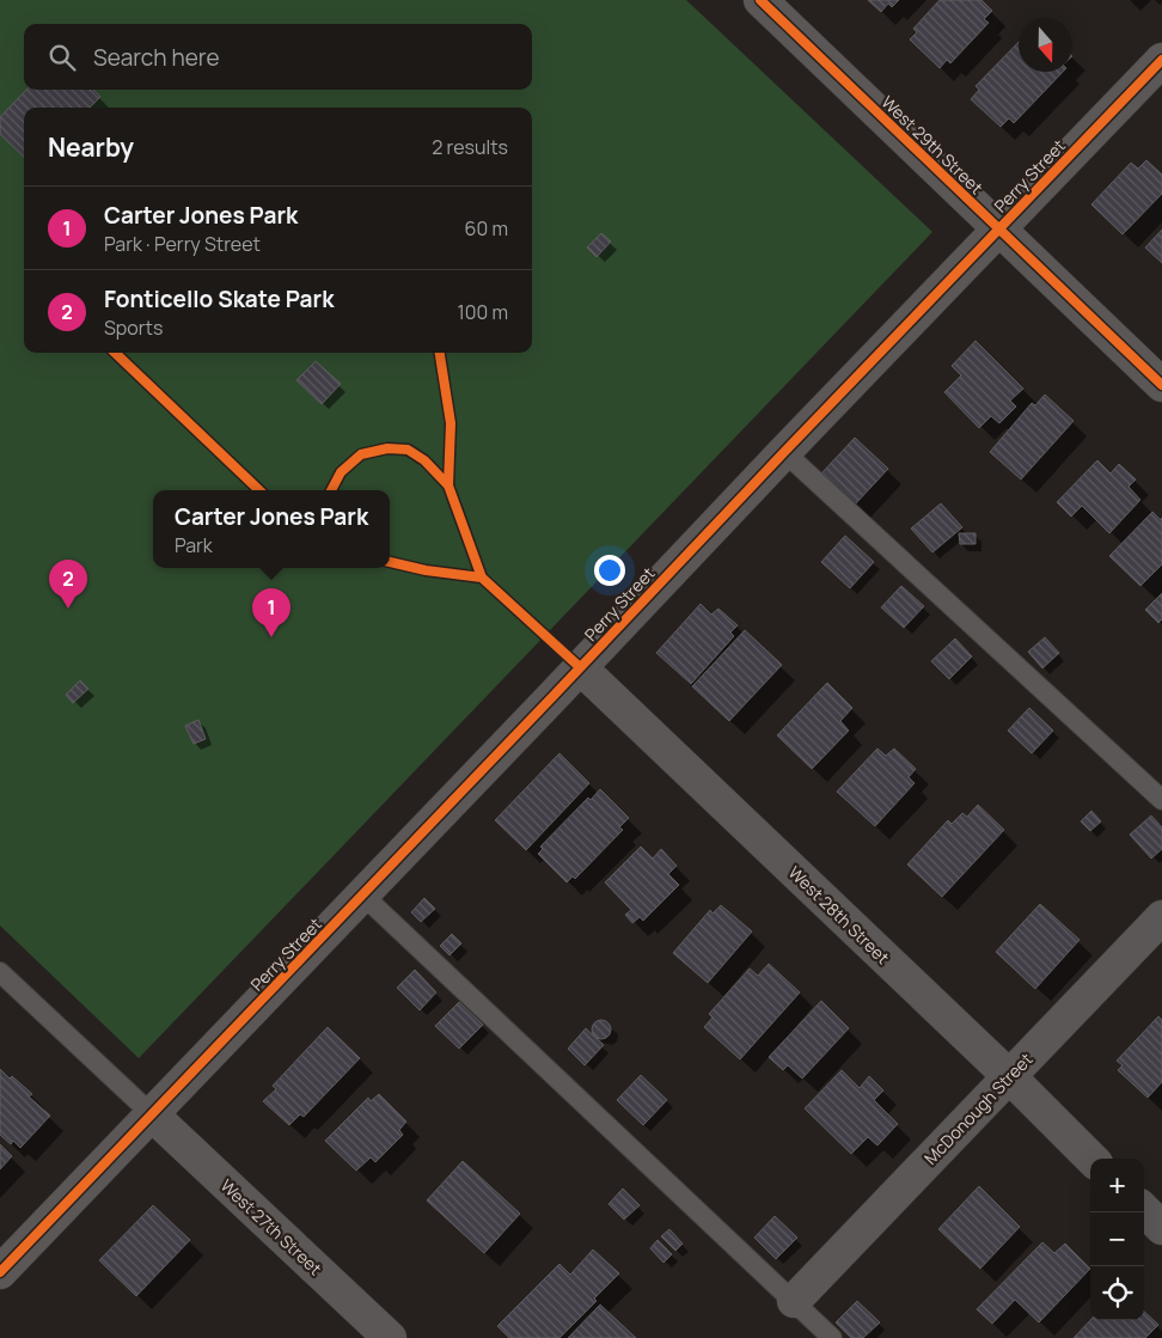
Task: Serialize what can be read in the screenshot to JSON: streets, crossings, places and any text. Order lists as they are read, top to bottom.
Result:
{
  "streets": {
    "street": [
      "West 29th Street",
      "Perry Street",
      "West 28th Street",
      "McDonough Street",
      "West 27th Street"
    ]
  },
  "crossings": [
    ["West 29th Street", "Perry Street"],
    ["Perry Street", "West 28th Street"],
    ["Perry Street", "West 27th Street"],
    ["West 28th Street", "McDonough Street"]
  ],
  "north": "bottom",
  "page": {
    "search": "Search here",
    "heading": ["Nearby", "2 results"],
    "list": [
      {
        "mark": "1",
        "name": "Carter Jones Park",
        "note": "Park · Perry Street",
        "value": "60 m"
      },
      {
        "mark": "2",
        "name": "Fonticello Skate Park",
        "note": "Sports",
        "value": "100 m"
      }
    ],
    "popup": ["Carter Jones Park", "Park"],
    "pins": ["2", "1"],
    "map_buttons": ["+", "−"]
  }
}
